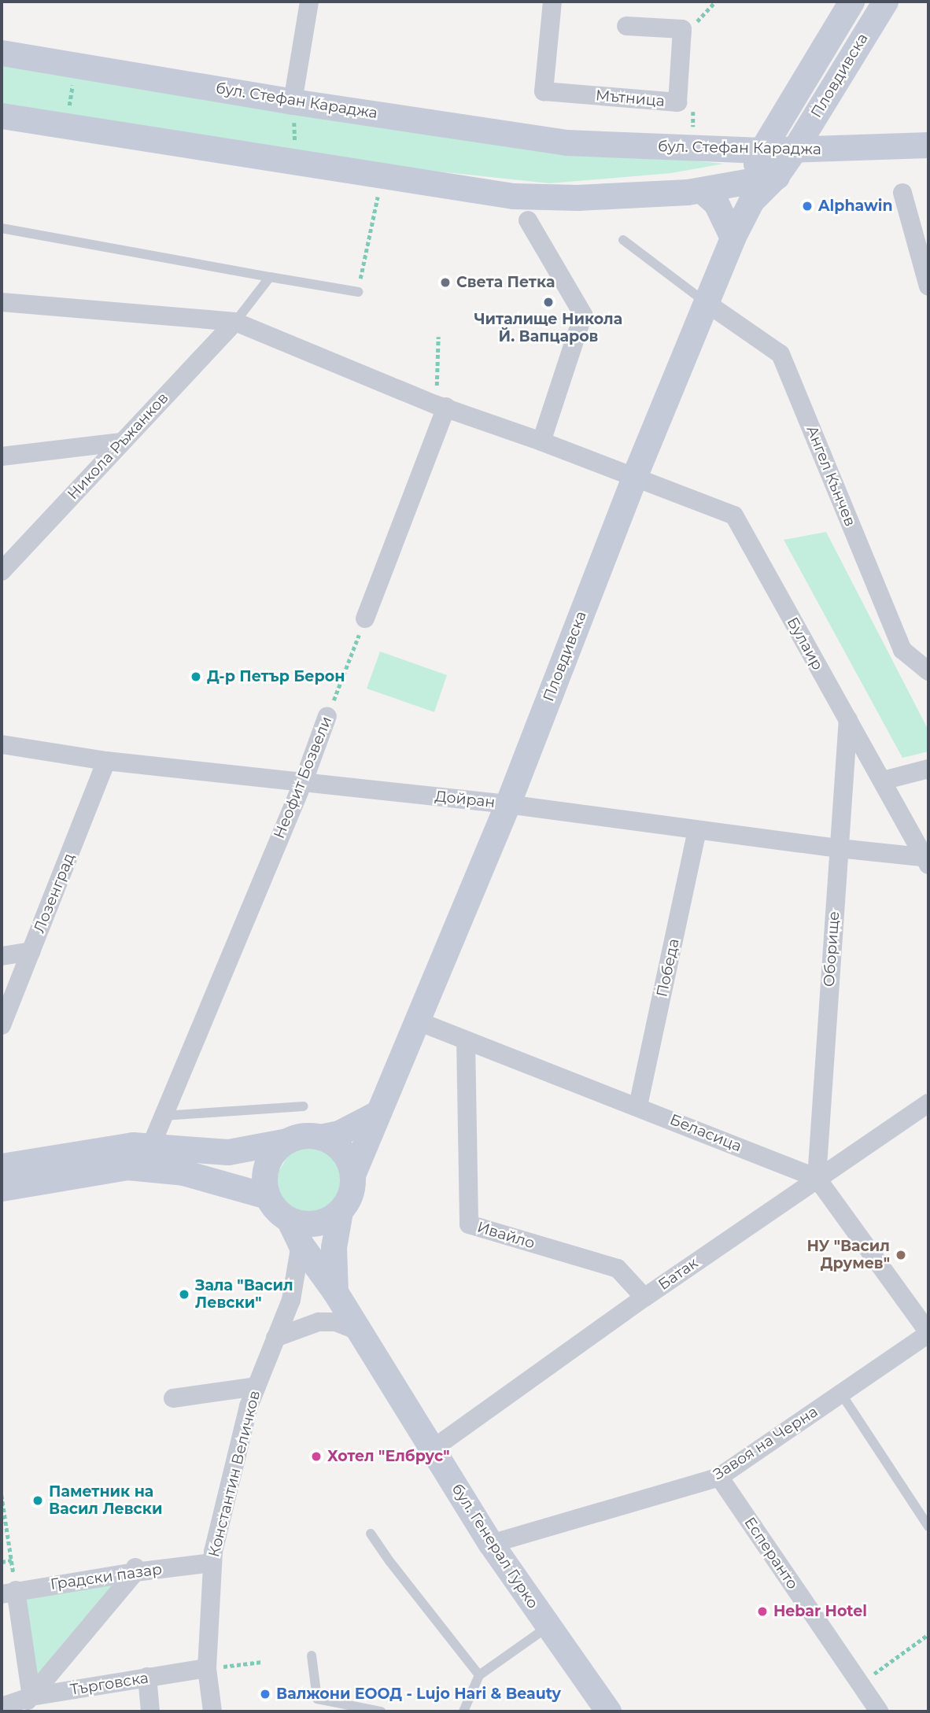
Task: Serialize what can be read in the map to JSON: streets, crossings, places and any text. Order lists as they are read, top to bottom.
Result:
{
  "streets": {
    "street": [
      "Пловдивска",
      "Мътница",
      "бул. Стефан Караджа",
      "Никола Ръжанков",
      "Ангел Кънчев",
      "Булаир",
      "Неофит Бозвели",
      "Дойран",
      "Лозенград",
      "Оборище",
      "Победа",
      "Беласица",
      "Ивайло",
      "Батак",
      "Завоя на Черна",
      "Константин Величков",
      "бул. Генерал Гурко",
      "Есперанто",
      "Градски пазар",
      "Търговска"
    ]
  },
  "crossings": [
    ["Пловдивска", "бул. Стефан Караджа"],
    ["Пловдивска", "Ангел Кънчев"],
    ["Пловдивска", "Булаир"],
    ["Пловдивска", "Дойран"],
    ["Пловдивска", "Беласица"],
    ["Пловдивска", "бул. Генерал Гурко"],
    ["Булаир", "Дойран"],
    ["Булаир", "Оборище"],
    ["Неофит Бозвели", "Дойран"],
    ["Дойран", "Лозенград"],
    ["Дойран", "Оборище"],
    ["Дойран", "Победа"],
    ["Оборище", "Беласица"],
    ["Оборище", "Батак"],
    ["Победа", "Беласица"],
    ["Беласица", "Ивайло"],
    ["Беласица", "Батак"],
    ["Ивайло", "Батак"],
    ["Батак", "бул. Генерал Гурко"],
    ["Завоя на Черна", "бул. Генерал Гурко"],
    ["Завоя на Черна", "Есперанто"],
    ["Константин Величков", "бул. Генерал Гурко"],
    ["Константин Величков", "Градски пазар"],
    ["Константин Величков", "Търговска"]
  ],
  "places": [
    "Alphawin",
    "Света Петка",
    "Читалище Никола Й. Вапцаров",
    "Д-р Петър Берон",
    "НУ \"Васил Друмев\"",
    "Зала \"Васил Левски\"",
    "Хотел \"Елбрус\"",
    "Паметник на Васил Левски",
    "Hebar Hotel",
    "Валжони ЕООД - Lujo Hari & Beauty"
  ]
}
